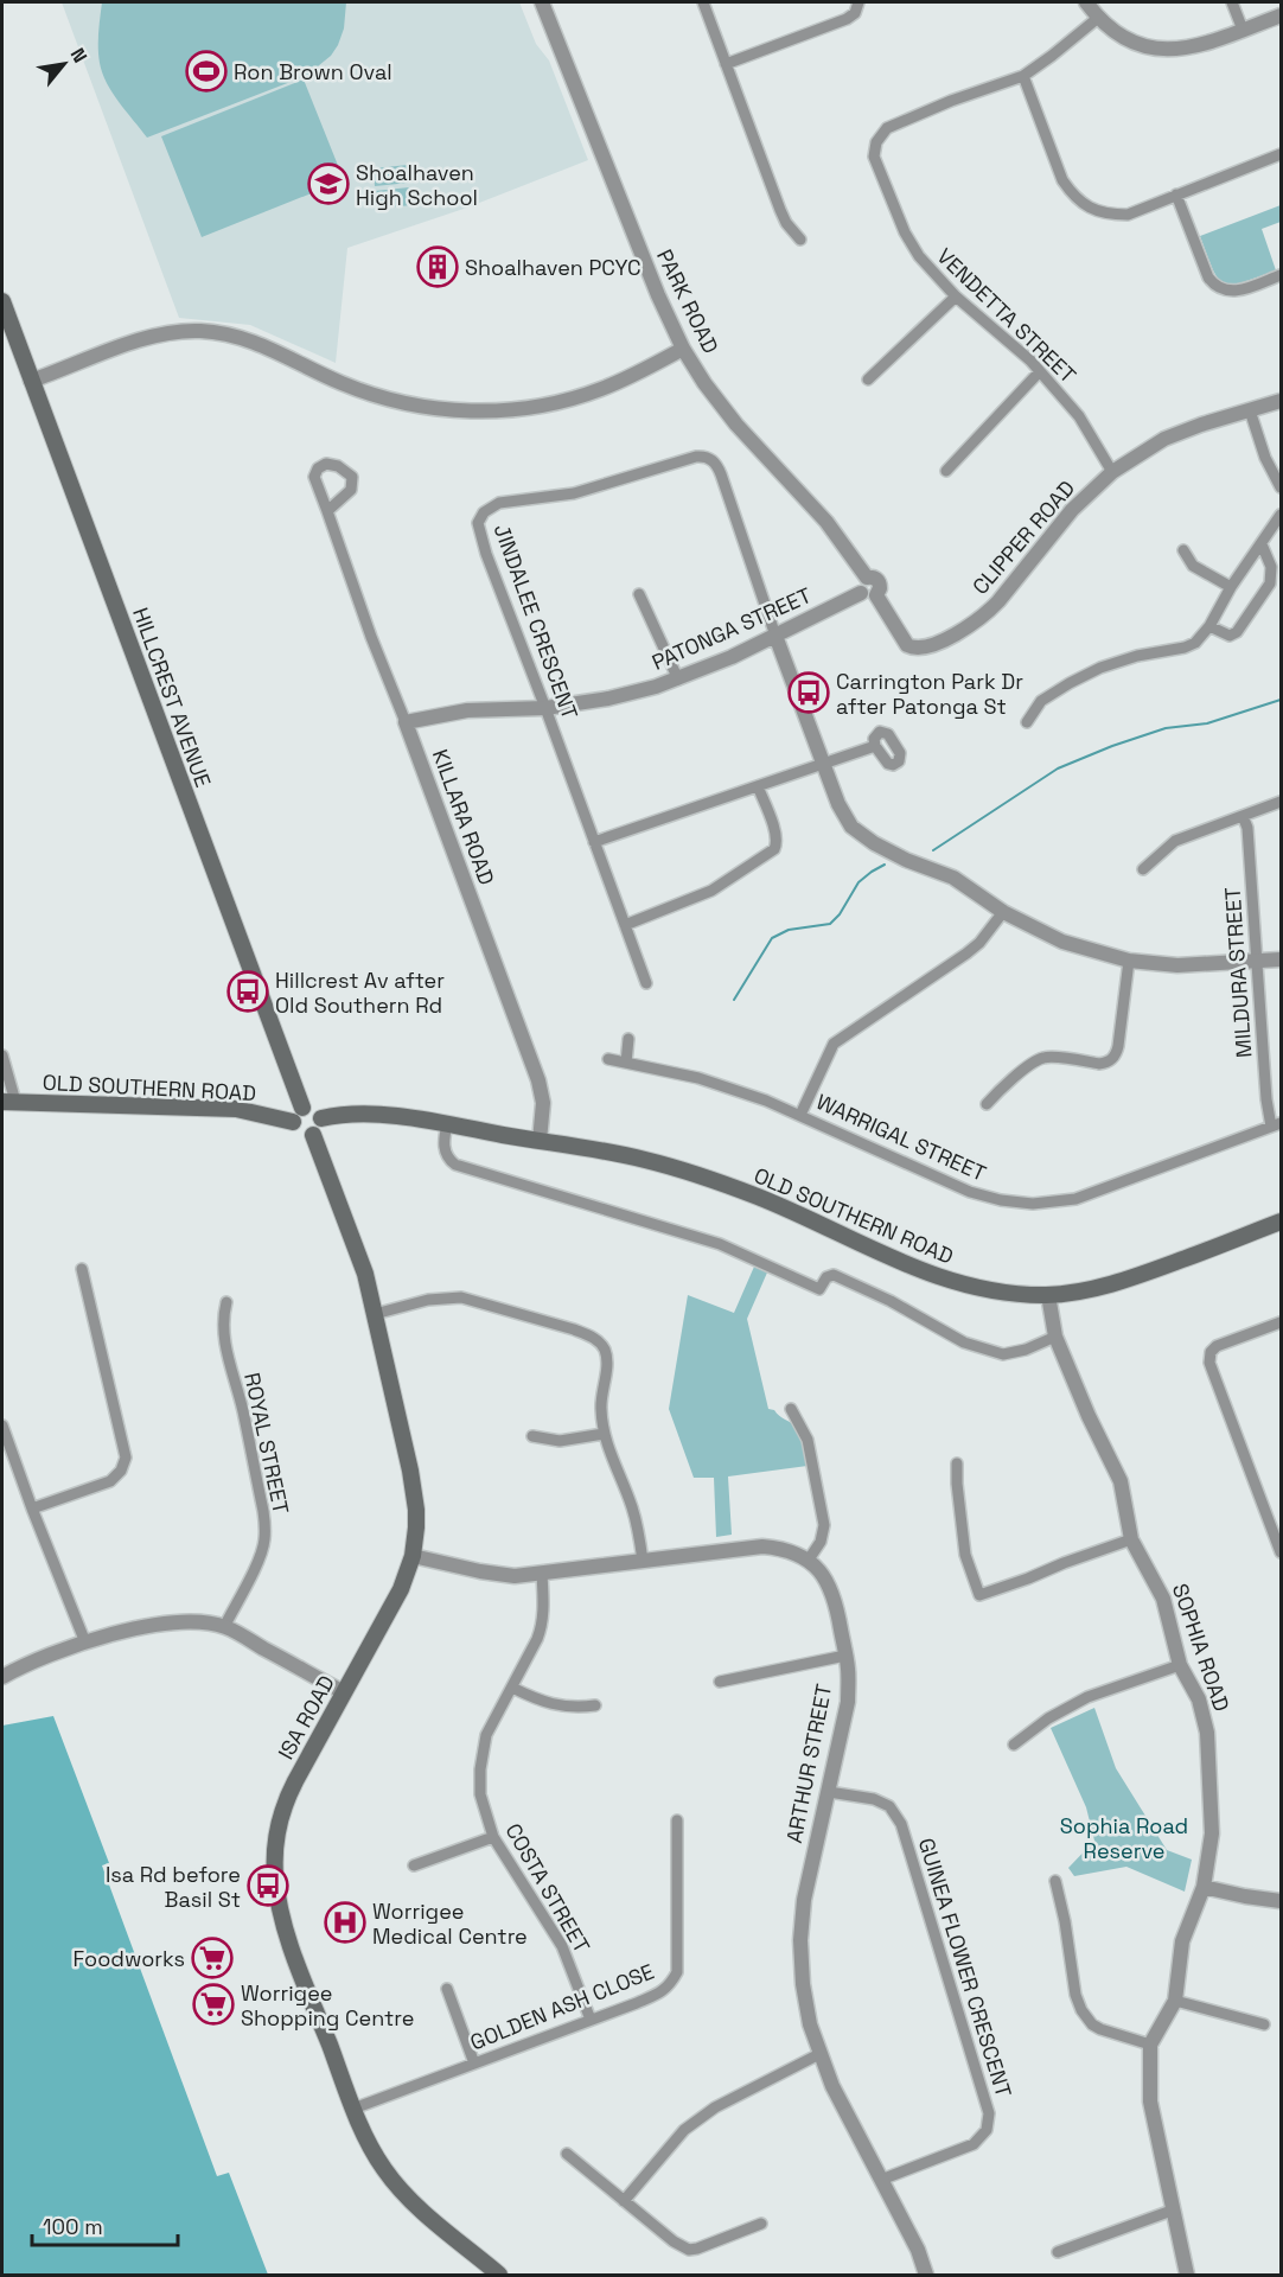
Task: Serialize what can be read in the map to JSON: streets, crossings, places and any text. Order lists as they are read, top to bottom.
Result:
{
  "streets": {
    "main road": ["HILLCREST AVENUE", "OLD SOUTHERN ROAD", "ISA ROAD"],
    "street": [
      "PARK ROAD",
      "VENDETTA STREET",
      "CLIPPER ROAD",
      "JINDALEE CRESCENT",
      "PATONGA STREET",
      "KILLARA ROAD",
      "MILDURA STREET",
      "WARRIGAL STREET",
      "ROYAL STREET",
      "SOPHIA ROAD",
      "ARTHUR STREET",
      "COSTA STREET",
      "GUINEA FLOWER CRESCENT",
      "GOLDEN ASH CLOSE"
    ]
  },
  "crossings": [
    ["PARK ROAD", "CLIPPER ROAD"],
    ["PARK ROAD", "PATONGA STREET"],
    ["VENDETTA STREET", "CLIPPER ROAD"],
    ["CLIPPER ROAD", "PATONGA STREET"],
    ["JINDALEE CRESCENT", "PATONGA STREET"],
    ["PATONGA STREET", "KILLARA ROAD"],
    ["HILLCREST AVENUE", "OLD SOUTHERN ROAD"],
    ["HILLCREST AVENUE", "ISA ROAD"],
    ["KILLARA ROAD", "OLD SOUTHERN ROAD"],
    ["MILDURA STREET", "WARRIGAL STREET"],
    ["OLD SOUTHERN ROAD", "SOPHIA ROAD"],
    ["OLD SOUTHERN ROAD", "ISA ROAD"],
    ["ISA ROAD", "GOLDEN ASH CLOSE"],
    ["ARTHUR STREET", "GUINEA FLOWER CRESCENT"],
    ["COSTA STREET", "GOLDEN ASH CLOSE"]
  ],
  "parks": ["Sophia Road Reserve"],
  "places": {
    "sports": ["Ron Brown Oval"],
    "school or university": ["Shoalhaven High School"],
    "building": ["Shoalhaven PCYC"],
    "bus stop": ["Carrington Park Dr after Patonga St", "Hillcrest Av after Old Southern Rd", "Isa Rd before Basil St"],
    "hospital": ["Worrigee Medical Centre"],
    "supermarket": ["Foodworks", "Worrigee Shopping Centre"]
  },
  "scale_bar": "100 m",
  "north": "top right"
}
